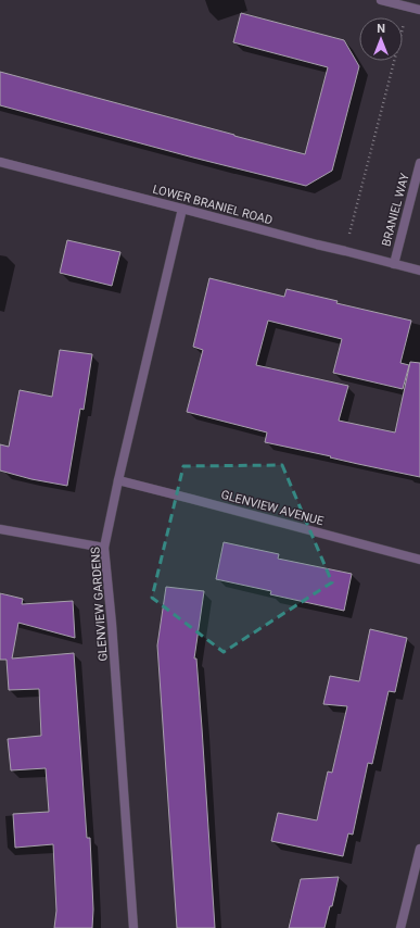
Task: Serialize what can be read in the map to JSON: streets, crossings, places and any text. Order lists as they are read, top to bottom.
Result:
{
  "streets": {
    "street": [
      "LOWER BRANIEL ROAD",
      "BRANIEL WAY",
      "GLENVIEW AVENUE",
      "GLENVIEW GARDENS"
    ]
  },
  "crossings": [
    ["LOWER BRANIEL ROAD", "BRANIEL WAY"],
    ["LOWER BRANIEL ROAD", "GLENVIEW GARDENS"],
    ["GLENVIEW AVENUE", "GLENVIEW GARDENS"]
  ],
  "north": "top"
}
